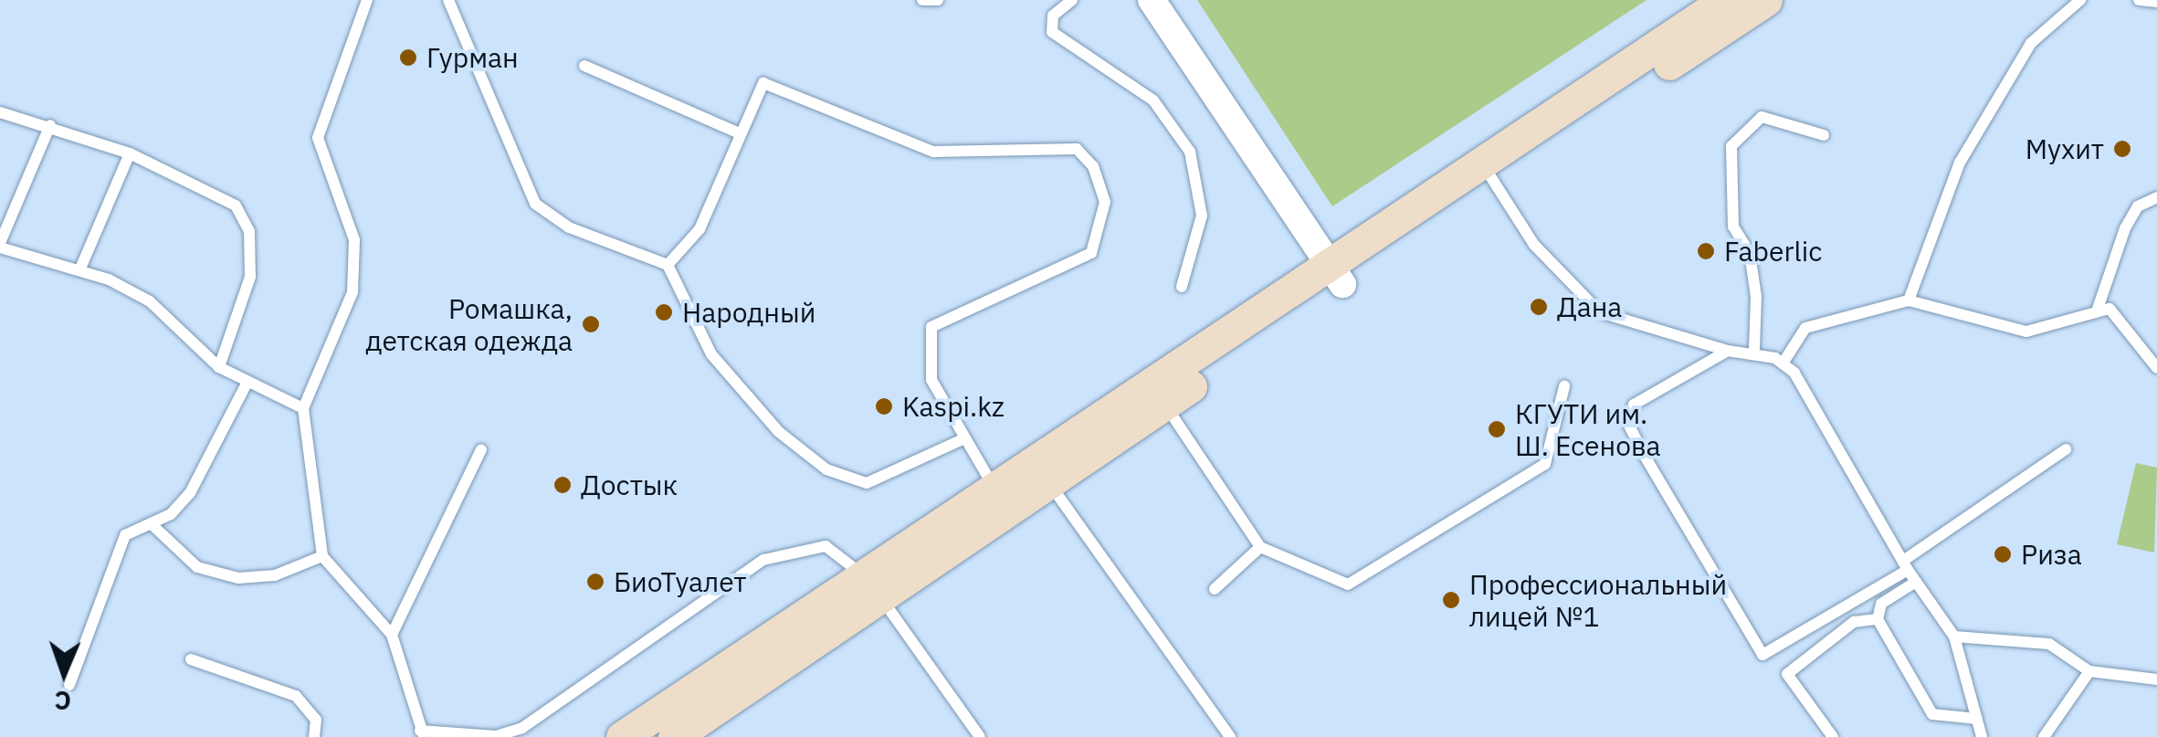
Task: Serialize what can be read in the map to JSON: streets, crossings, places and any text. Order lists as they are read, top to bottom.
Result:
{
  "places": [
    "Гурман",
    "Мухит",
    "Faberlic",
    "Дана",
    "Народный",
    "Ромашка, детская одежда",
    "Kaspi.kz",
    "КГУТИ им. Ш. Есенова",
    "Достык",
    "Риза",
    "БиоТуалет",
    "Профессиональный лицей №1"
  ],
  "north": "bottom"
}
